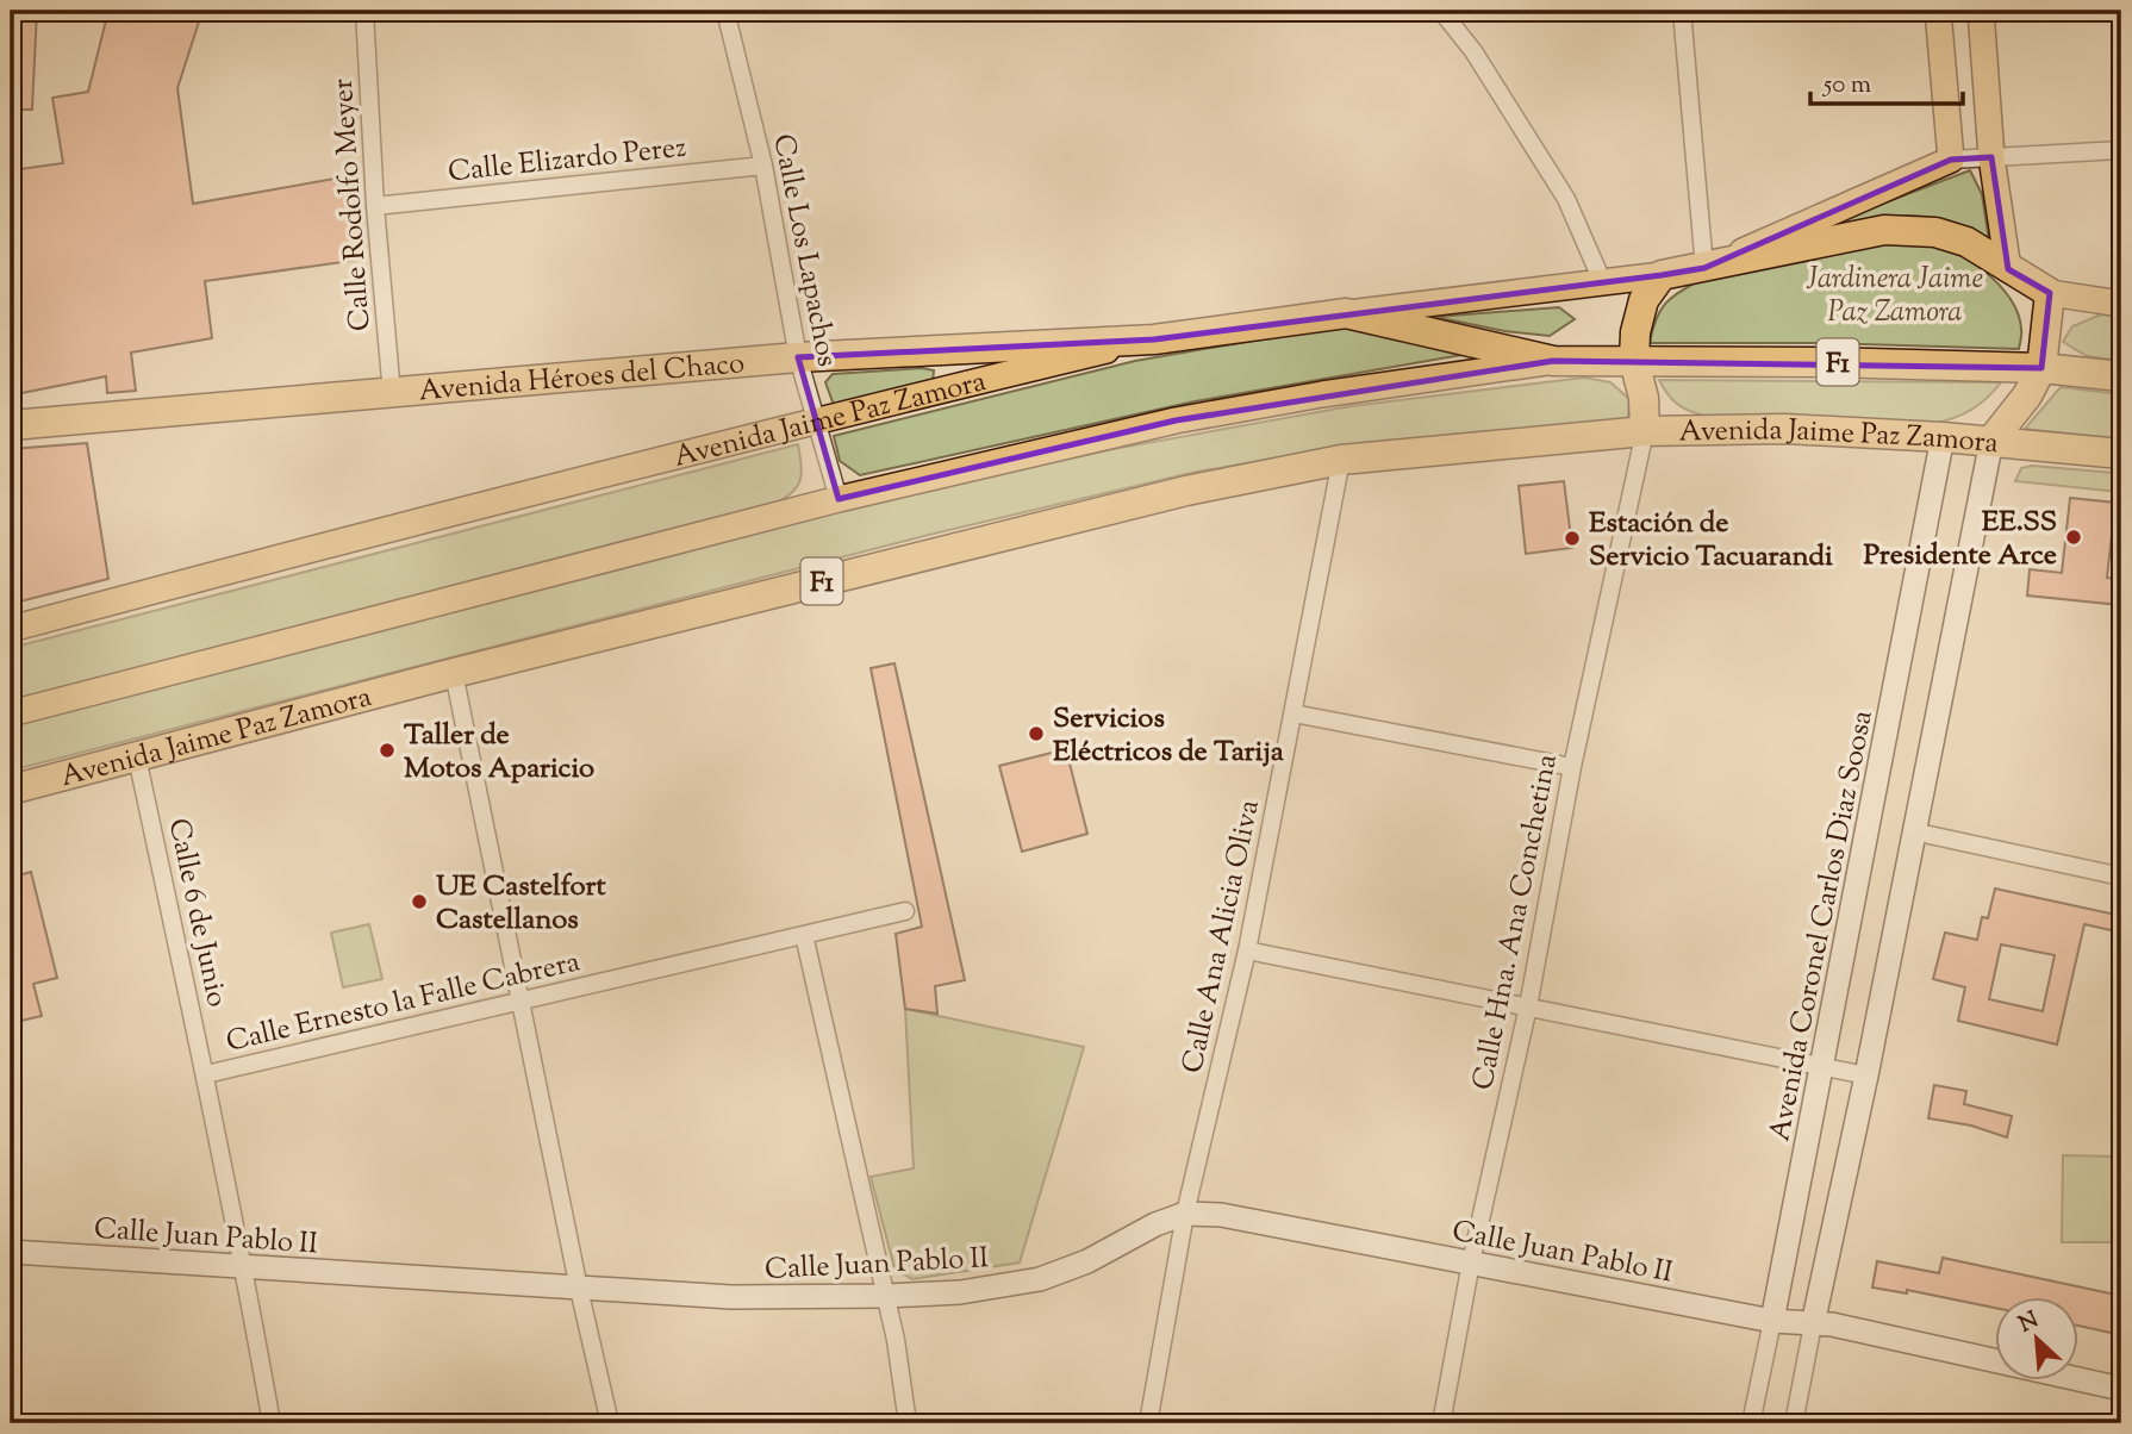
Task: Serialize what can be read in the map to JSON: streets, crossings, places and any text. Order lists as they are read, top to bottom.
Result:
{
  "streets": {
    "highway": ["F1", "Avenida Héroes del Chaco", "Avenida Jaime Paz Zamora"],
    "main road": ["Avenida Coronel Carlos Diaz Soosa", "Calle Juan Pablo II"],
    "street": [
      "Calle Elizardo Perez",
      "Calle Rodolfo Meyer",
      "Calle Los Lapachos",
      "Calle 6 de Junio",
      "Calle Hna. Ana Conchetina",
      "Calle Ana Alicia Oliva",
      "Calle Ernesto la Falle Cabrera"
    ]
  },
  "crossings": [
    ["Calle Elizardo Perez", "Calle Rodolfo Meyer"],
    ["Calle Elizardo Perez", "Calle Los Lapachos"],
    ["Calle Rodolfo Meyer", "Avenida Héroes del Chaco"],
    ["Calle Los Lapachos", "Avenida Héroes del Chaco"],
    ["Calle Los Lapachos", "Avenida Jaime Paz Zamora"],
    ["F1", "Avenida Jaime Paz Zamora"],
    ["Avenida Héroes del Chaco", "Avenida Jaime Paz Zamora"],
    ["Avenida Jaime Paz Zamora", "Calle 6 de Junio"],
    ["Avenida Jaime Paz Zamora", "Calle Hna. Ana Conchetina"],
    ["Avenida Jaime Paz Zamora", "Avenida Coronel Carlos Diaz Soosa"],
    ["Avenida Jaime Paz Zamora", "Calle Ana Alicia Oliva"],
    ["Calle 6 de Junio", "Calle Ernesto la Falle Cabrera"],
    ["Calle 6 de Junio", "Calle Juan Pablo II"],
    ["Calle Hna. Ana Conchetina", "Calle Juan Pablo II"],
    ["Avenida Coronel Carlos Diaz Soosa", "Calle Juan Pablo II"],
    ["Calle Ana Alicia Oliva", "Calle Juan Pablo II"]
  ],
  "parks": ["Jardinera Jaime Paz Zamora"],
  "places": [
    "EE.SS Presidente Arce",
    "Estación de Servicio Tacuarandi",
    "Servicios Eléctricos de Tarija",
    "Taller de Motos Aparicio",
    "UE Castelfort Castellanos"
  ],
  "scale_bar": "50 m",
  "north": "top left"
}
